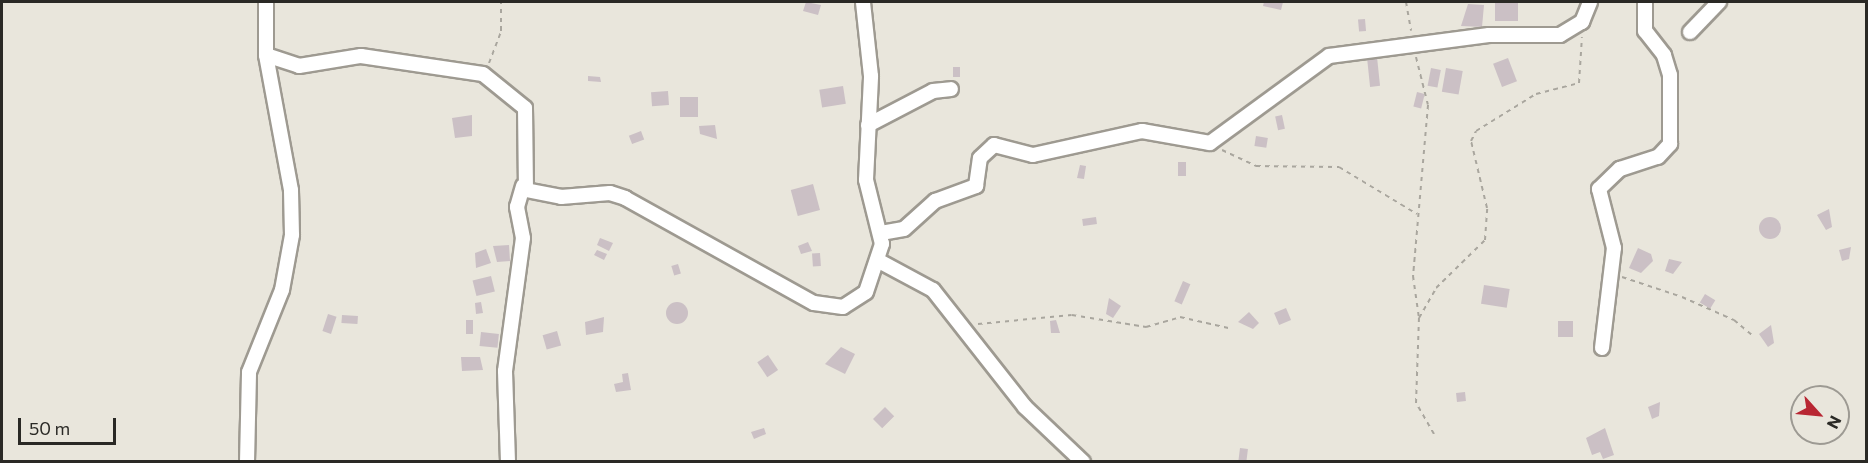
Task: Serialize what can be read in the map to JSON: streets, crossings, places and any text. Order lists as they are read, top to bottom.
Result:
{
  "scale_bar": "50 m",
  "north": "bottom right"
}
